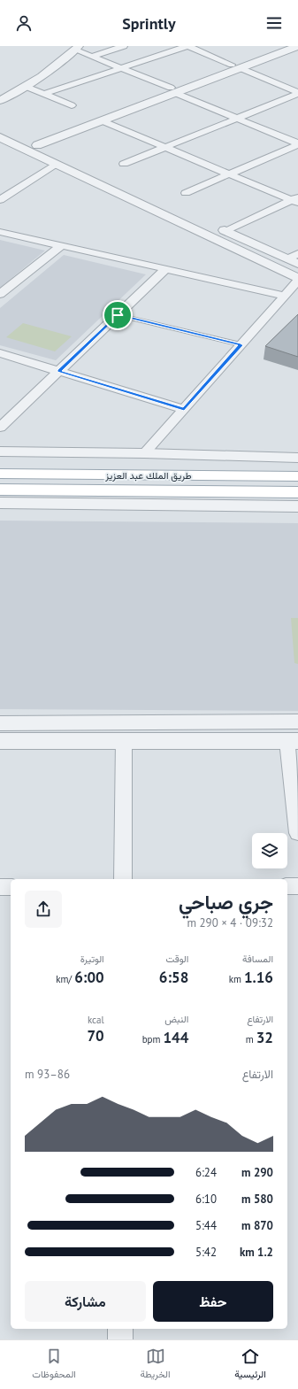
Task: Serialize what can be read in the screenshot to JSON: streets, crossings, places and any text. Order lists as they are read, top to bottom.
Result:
{
  "streets": {
    "main road": ["طريق الملك عبد العزيز"]
  },
  "page": {
    "header": "Sprintly",
    "heading": ["جري صباحي", "09:32 · 4 × 290 m"],
    "stats": [
      ["المسافة", "1.16 km"],
      ["الوقت", "6:58"],
      ["الوتيرة", "6:00 /km"],
      ["الارتفاع", "32 m"],
      ["النبض", "144 bpm"],
      ["kcal", "70"]
    ],
    "chart": ["الارتفاع", "86–93 m"],
    "list": [
      {
        "name": "290 m",
        "note": "6:24"
      },
      {
        "name": "580 m",
        "note": "6:10"
      },
      {
        "name": "870 m",
        "note": "5:44"
      },
      {
        "name": "1.2 km",
        "note": "5:42"
      }
    ],
    "buttons": ["حفظ", "مشاركة"],
    "tabs": ["الرئيسية", "الخريطة", "المحفوظات"]
  }
}
